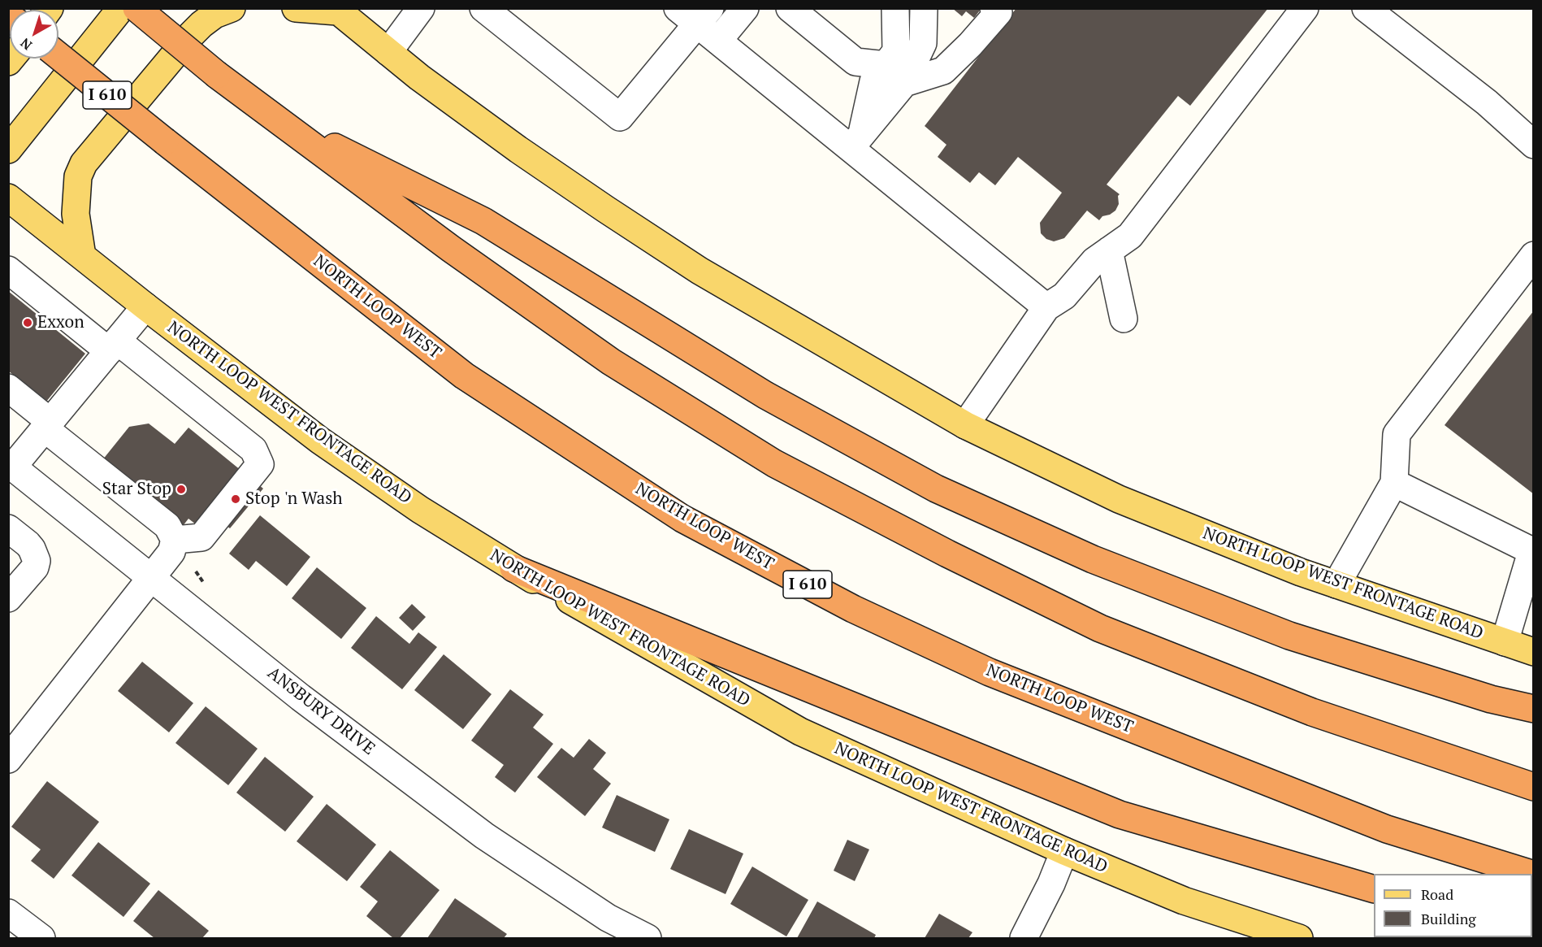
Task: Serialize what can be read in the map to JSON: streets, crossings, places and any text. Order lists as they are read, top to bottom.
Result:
{
  "streets": {
    "highway": ["I 610", "NORTH LOOP WEST"],
    "main road": ["NORTH LOOP WEST FRONTAGE ROAD"],
    "street": ["ANSBURY DRIVE"]
  },
  "places": ["Exxon", "Star Stop", "Stop 'n Wash"],
  "legend": ["Road", "Building"],
  "north": "bottom left"
}
